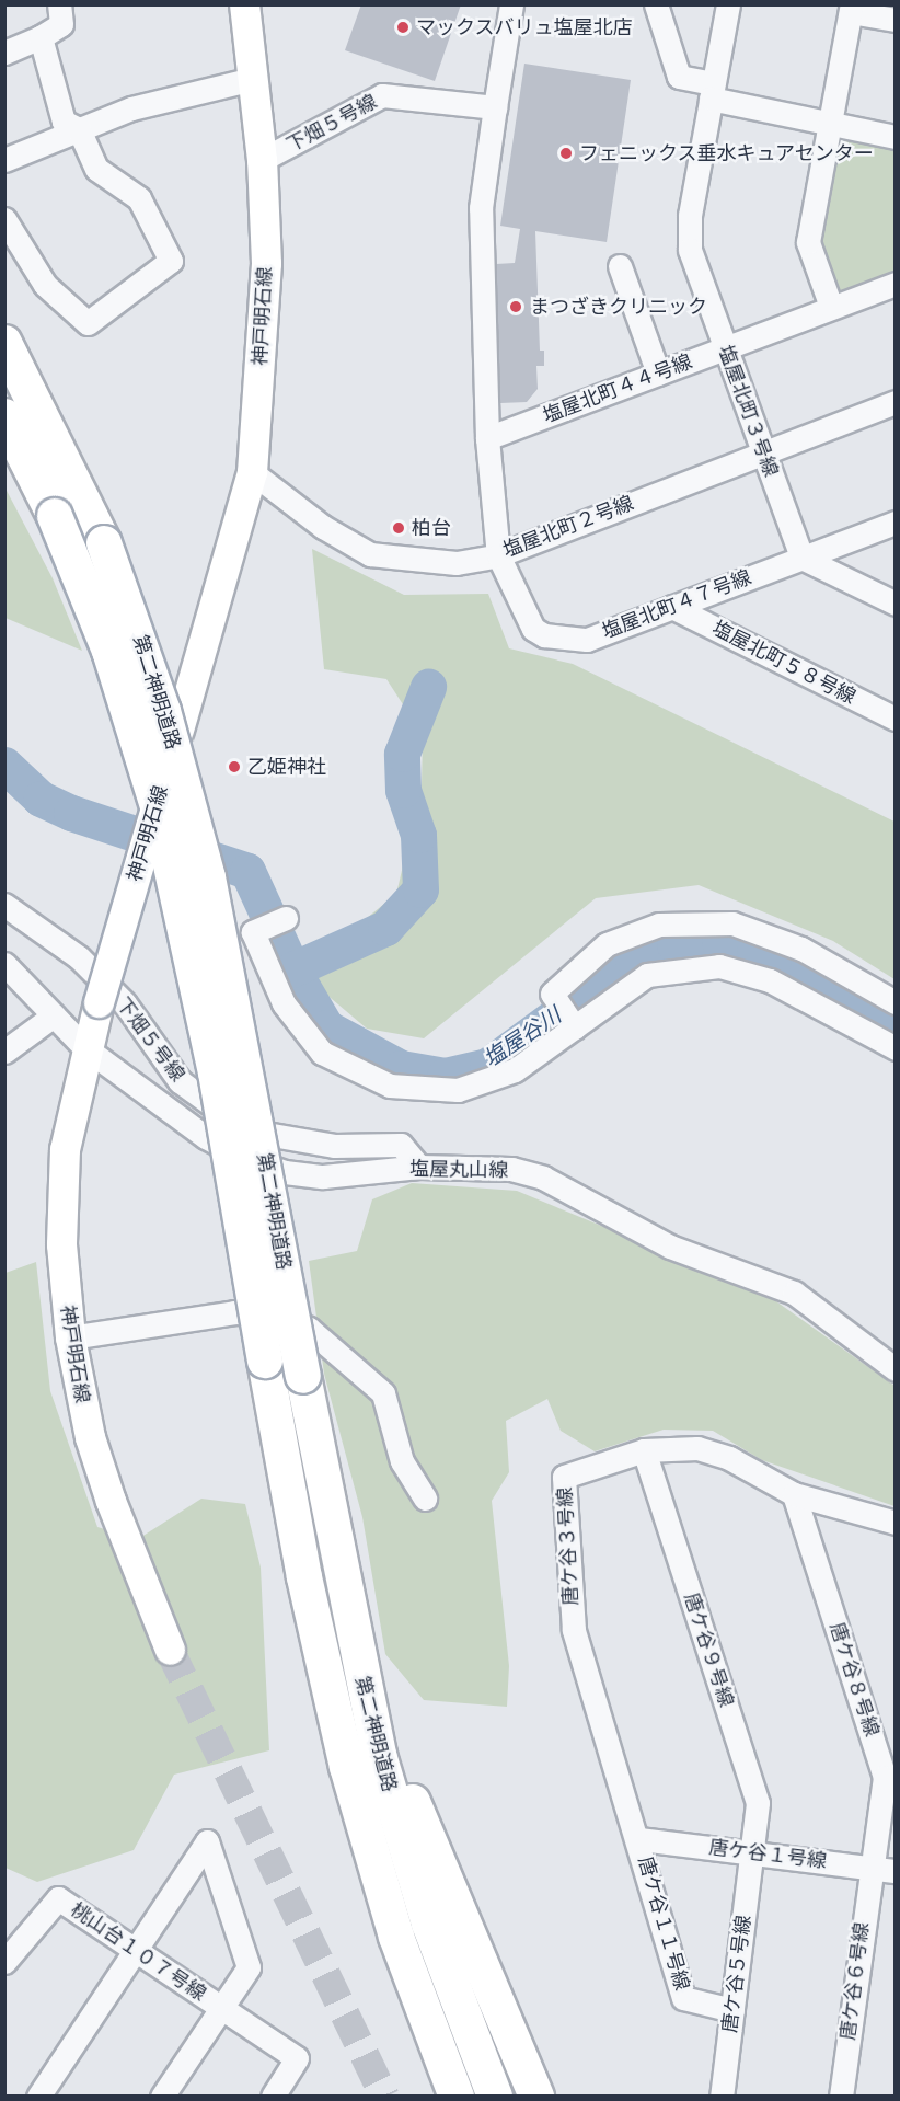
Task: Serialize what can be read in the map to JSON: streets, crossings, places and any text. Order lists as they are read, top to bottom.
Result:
{
  "streets": {
    "highway": ["第二神明道路"],
    "main road": ["神戸明石線"],
    "street": [
      "下畑５号線",
      "塩屋北町４４号線",
      "塩屋北町３号線",
      "塩屋北町２号線",
      "塩屋北町４７号線",
      "塩屋北町５８号線",
      "塩屋丸山線",
      "唐ケ谷３号線",
      "唐ケ谷９号線",
      "唐ケ谷８号線",
      "唐ケ谷１号線",
      "唐ケ谷１１号線",
      "桃山台１０７号線",
      "唐ケ谷５号線",
      "唐ケ谷６号線"
    ]
  },
  "crossings": [
    ["下畑５号線", "神戸明石線"],
    ["下畑５号線", "塩屋丸山線"],
    ["神戸明石線", "塩屋北町２号線"],
    ["神戸明石線", "塩屋丸山線"],
    ["塩屋北町４４号線", "塩屋北町３号線"],
    ["塩屋北町３号線", "塩屋北町２号線"],
    ["塩屋北町３号線", "塩屋北町４７号線"],
    ["塩屋北町２号線", "塩屋北町４７号線"],
    ["塩屋北町４７号線", "塩屋北町５８号線"],
    ["唐ケ谷３号線", "唐ケ谷９号線"],
    ["唐ケ谷３号線", "唐ケ谷８号線"],
    ["唐ケ谷３号線", "唐ケ谷１号線"],
    ["唐ケ谷３号線", "唐ケ谷１１号線"],
    ["唐ケ谷９号線", "唐ケ谷１号線"],
    ["唐ケ谷９号線", "唐ケ谷５号線"],
    ["唐ケ谷８号線", "唐ケ谷１号線"],
    ["唐ケ谷８号線", "唐ケ谷６号線"],
    ["唐ケ谷１号線", "唐ケ谷１１号線"],
    ["唐ケ谷１号線", "唐ケ谷５号線"],
    ["唐ケ谷１号線", "唐ケ谷６号線"],
    ["唐ケ谷１１号線", "唐ケ谷５号線"]
  ],
  "water": ["塩屋谷川"],
  "places": [
    "マックスバリュ塩屋北店",
    "フェニックス垂水キュアセンター",
    "まつざきクリニック",
    "柏台",
    "乙姫神社"
  ]
}
